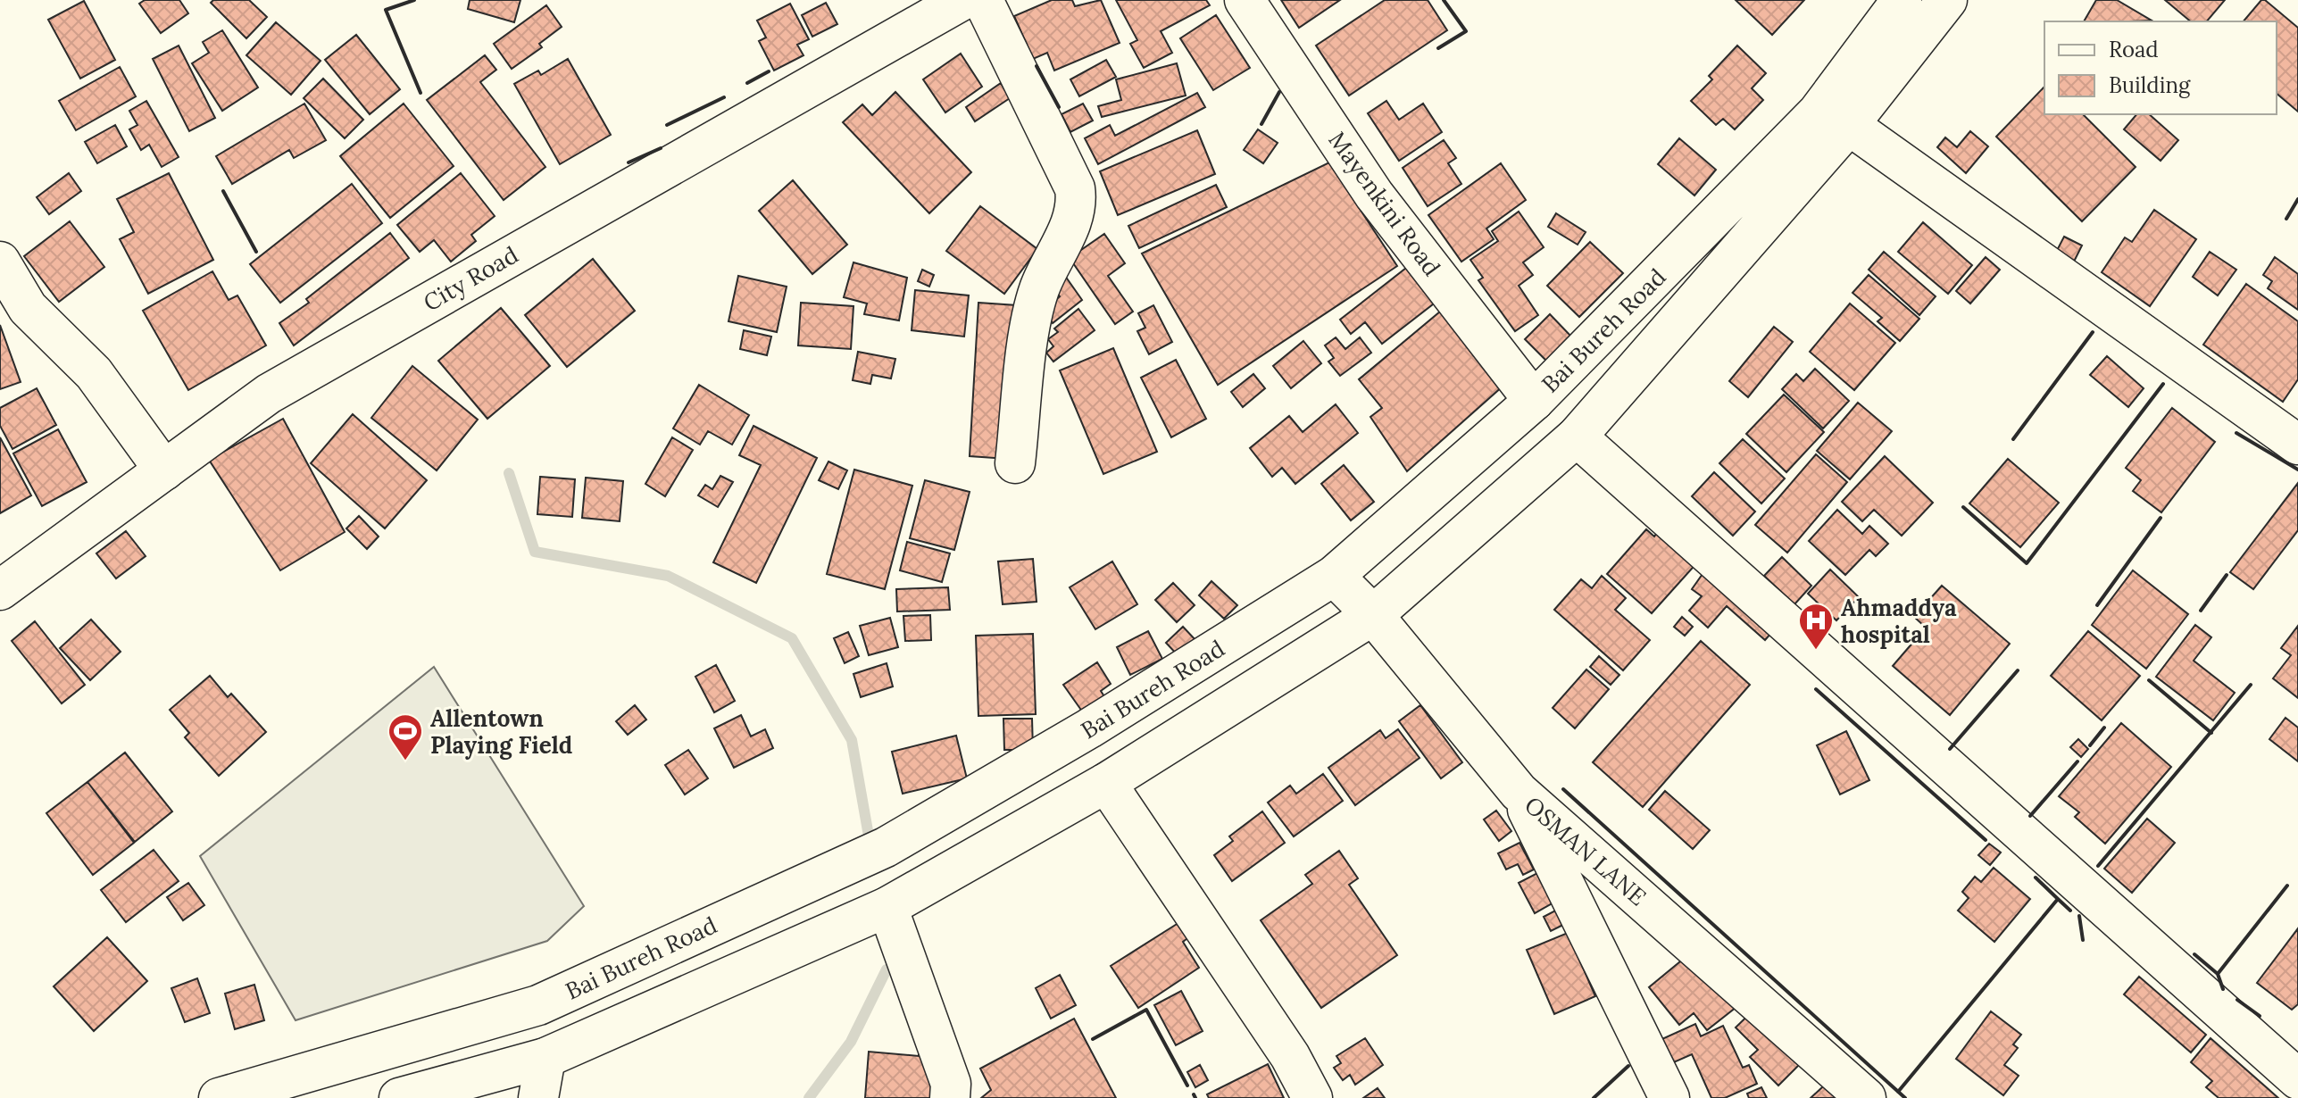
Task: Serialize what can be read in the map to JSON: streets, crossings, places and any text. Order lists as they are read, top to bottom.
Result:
{
  "streets": {
    "main road": [
      "Mayenkini Road",
      "City Road",
      "Bai Bureh Road",
      "OSMAN LANE"
    ]
  },
  "crossings": [
    ["Mayenkini Road", "Bai Bureh Road"],
    ["Bai Bureh Road", "OSMAN LANE"]
  ],
  "places": {
    "hospital": ["Ahmaddya hospital"],
    "sports": ["Allentown Playing Field"]
  },
  "legend": ["Road", "Building"]
}
